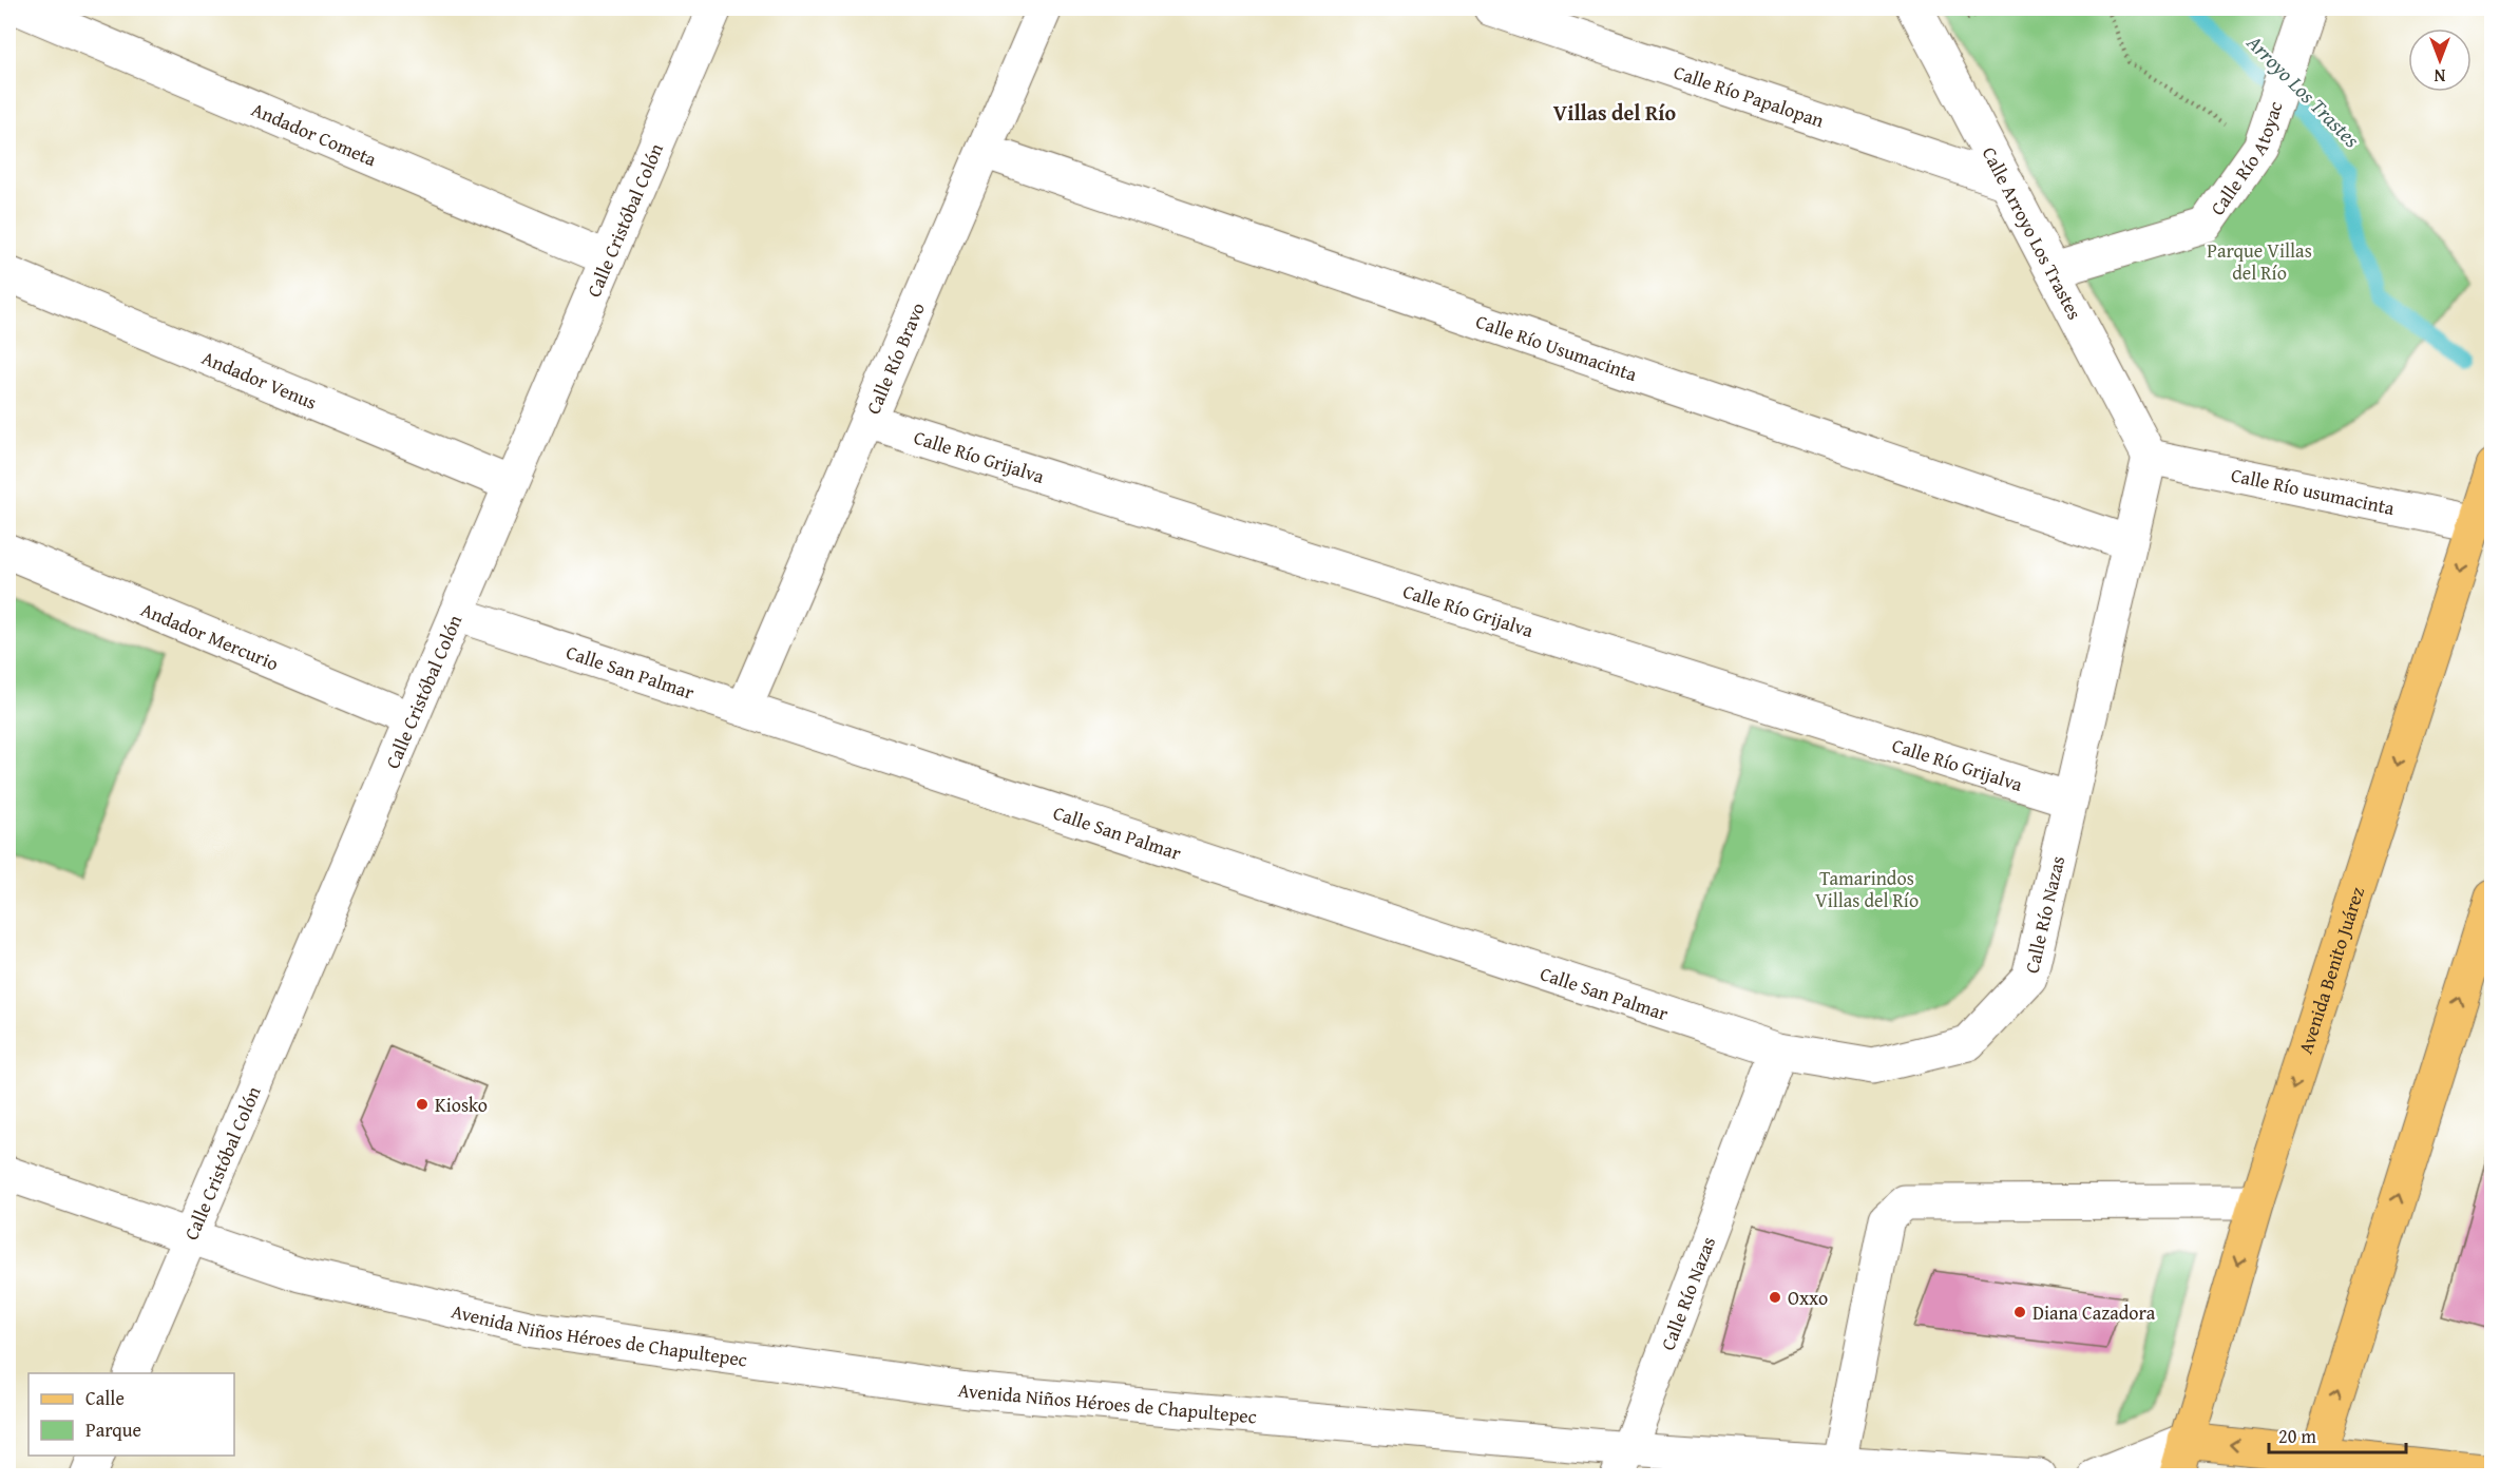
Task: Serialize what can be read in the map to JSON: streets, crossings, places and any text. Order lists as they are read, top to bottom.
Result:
{
  "streets": {
    "main road": ["Avenida Benito Juárez"],
    "street": [
      "Calle Río Papalopan",
      "Andador Cometa",
      "Calle Río Atoyac",
      "Calle Cristóbal Colón",
      "Calle Arroyo Los Trastes",
      "Calle Río Usumacinta",
      "Calle Río Bravo",
      "Andador Venus",
      "Calle Río Grijalva",
      "Calle Río usumacinta",
      "Andador Mercurio",
      "Calle San Palmar",
      "Calle Río Nazas",
      "Avenida Niños Héroes de Chapultepec"
    ]
  },
  "crossings": [
    ["Calle Río Papalopan", "Calle Arroyo Los Trastes"],
    ["Andador Cometa", "Calle Cristóbal Colón"],
    ["Calle Río Atoyac", "Calle Arroyo Los Trastes"],
    ["Calle Cristóbal Colón", "Andador Venus"],
    ["Calle Cristóbal Colón", "Andador Mercurio"],
    ["Calle Cristóbal Colón", "Calle San Palmar"],
    ["Calle Cristóbal Colón", "Avenida Niños Héroes de Chapultepec"],
    ["Calle Arroyo Los Trastes", "Calle Río usumacinta"],
    ["Calle Arroyo Los Trastes", "Calle Río Nazas"],
    ["Calle Río Usumacinta", "Calle Río Bravo"],
    ["Calle Río Usumacinta", "Calle Río Nazas"],
    ["Calle Río Bravo", "Calle Río Grijalva"],
    ["Calle Río Bravo", "Calle San Palmar"],
    ["Calle Río Grijalva", "Calle Río Nazas"],
    ["Calle Río usumacinta", "Calle Río Nazas"],
    ["Calle Río usumacinta", "Avenida Benito Juárez"],
    ["Calle San Palmar", "Calle Río Nazas"],
    ["Calle Río Nazas", "Avenida Niños Héroes de Chapultepec"]
  ],
  "districts": ["Villas del Río"],
  "water": ["Arroyo Los Trastes"],
  "parks": ["Parque Villas del Río", "Tamarindos Villas del Río"],
  "places": ["Kiosko", "Oxxo", "Diana Cazadora"],
  "legend": ["Calle", "Parque"],
  "scale_bar": "20 m",
  "north": "bottom"
}
